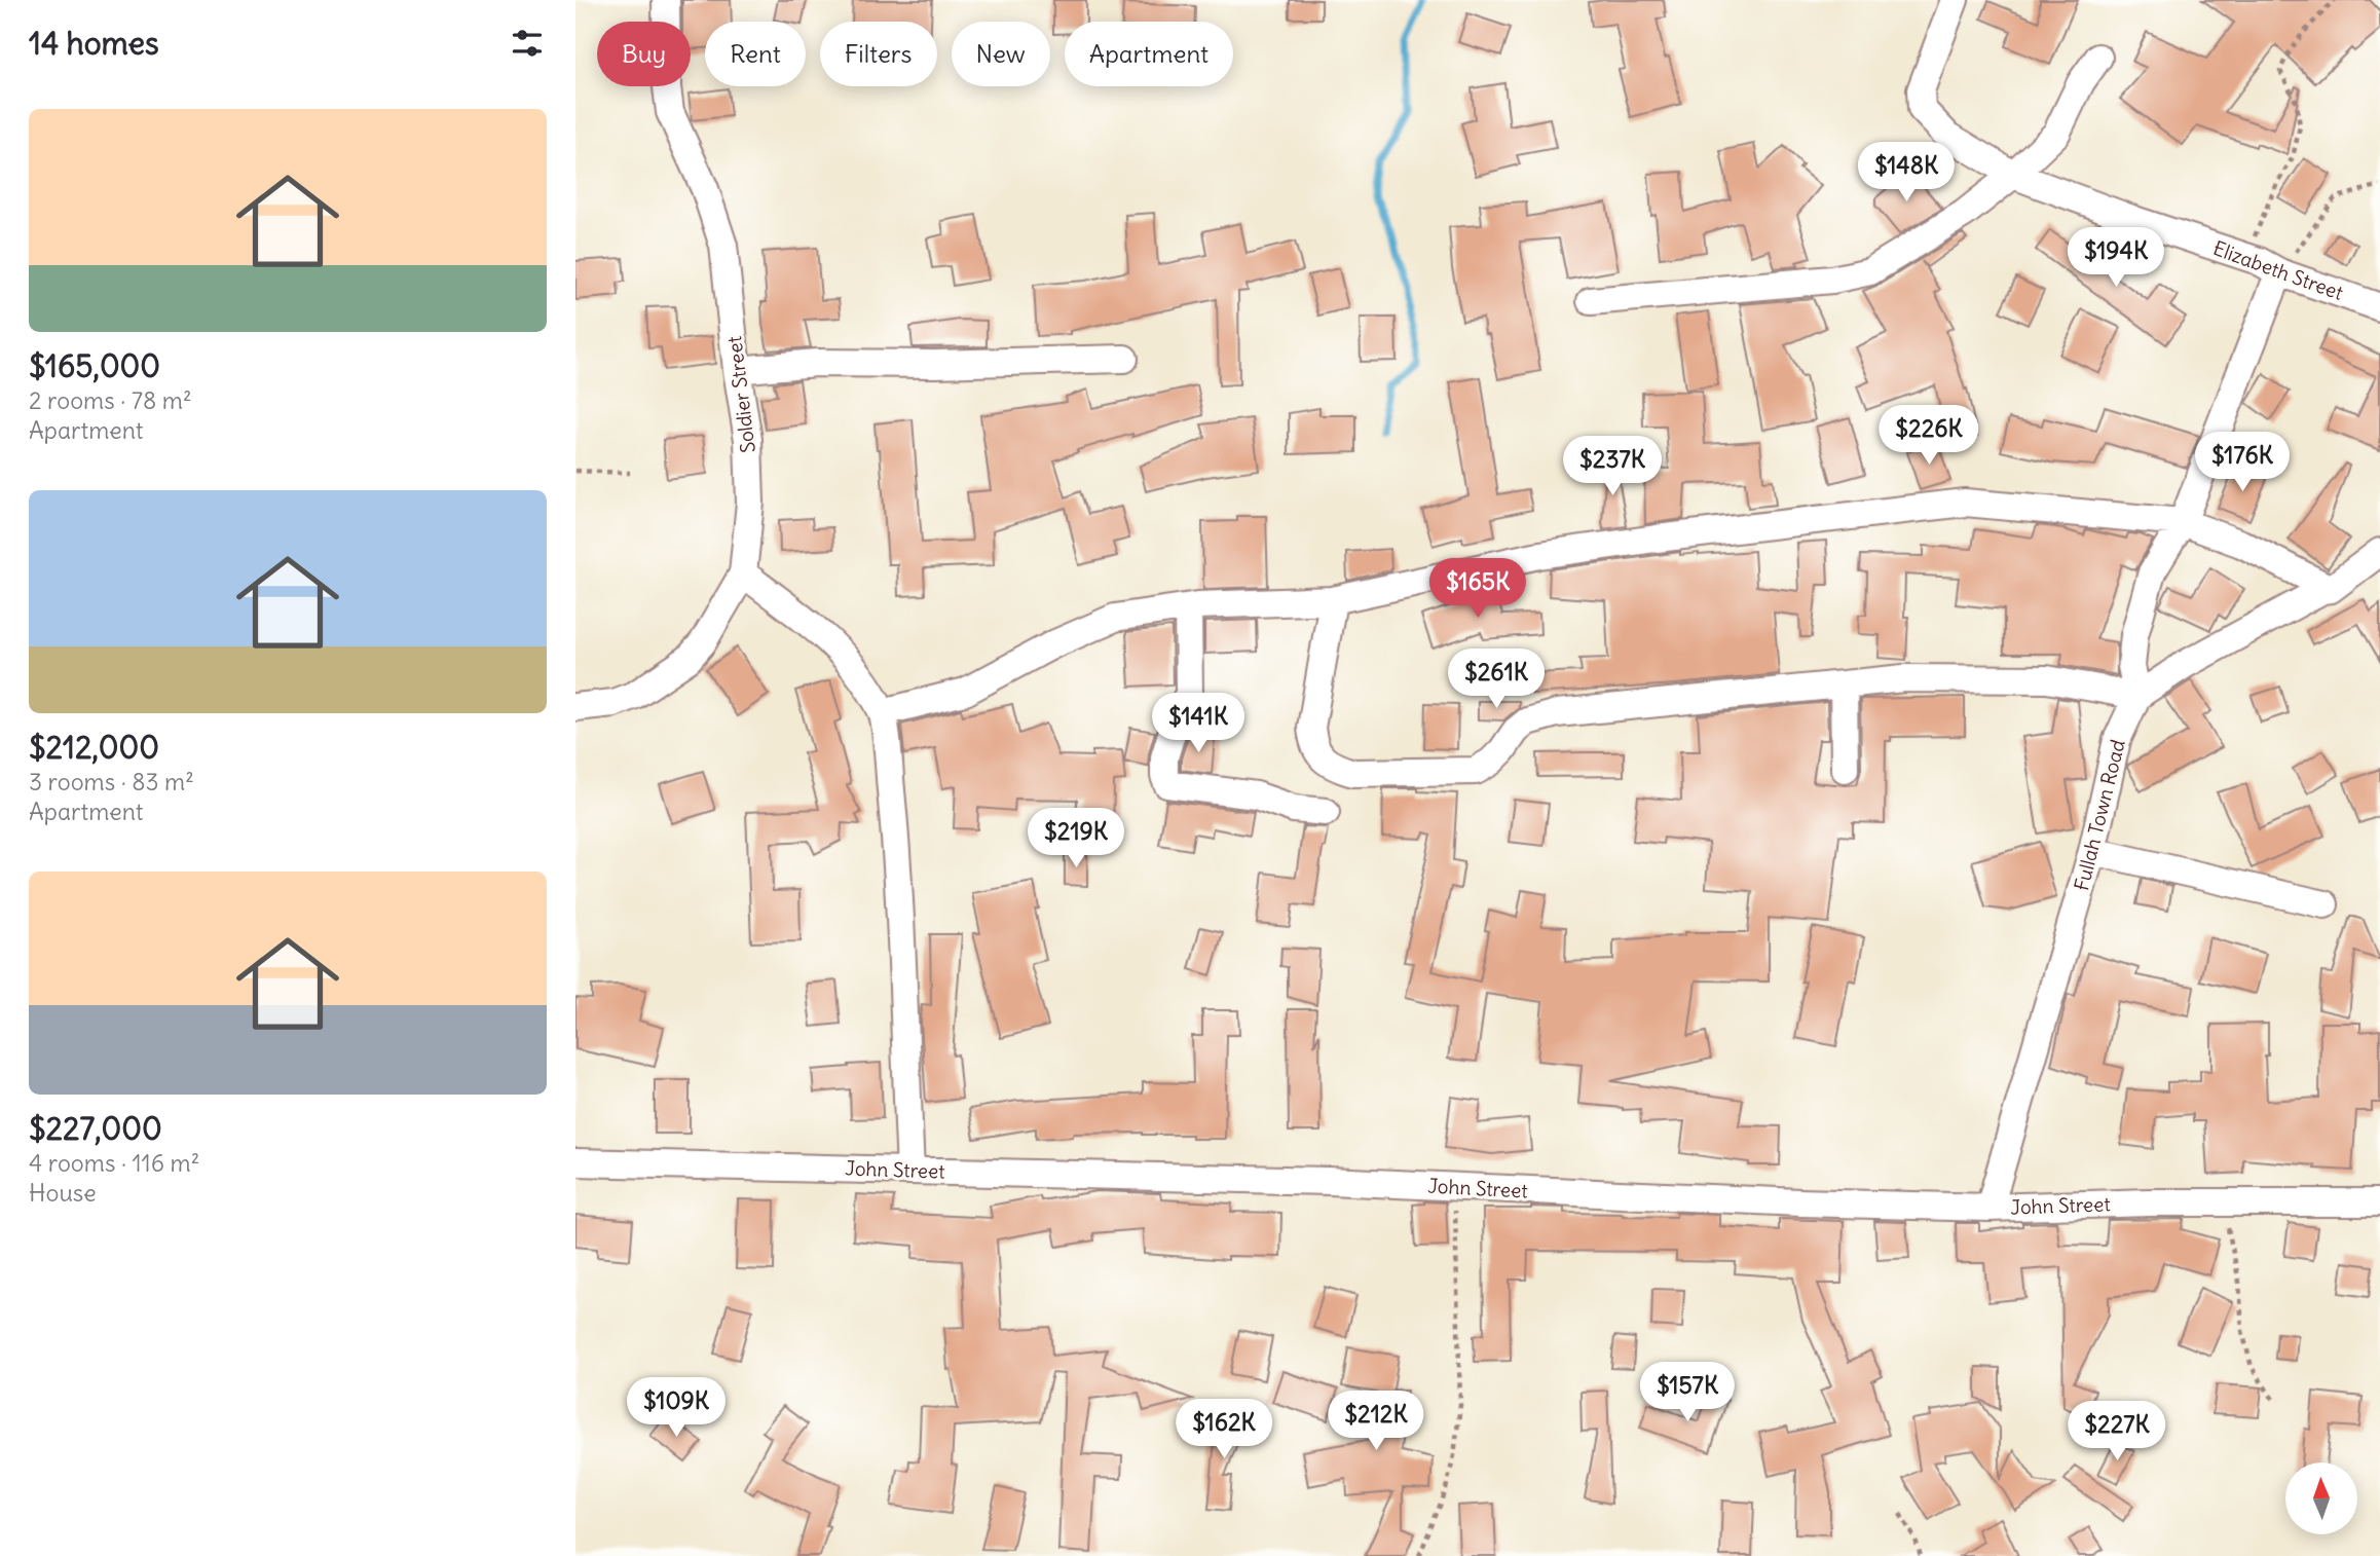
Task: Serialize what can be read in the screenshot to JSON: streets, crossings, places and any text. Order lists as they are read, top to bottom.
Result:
{
  "streets": {
    "street": [
      "Elizabeth Street",
      "Soldier Street",
      "Fullah Town Road",
      "John Street"
    ]
  },
  "crossings": [
    ["Fullah Town Road", "John Street"]
  ],
  "north": "top",
  "page": {
    "heading": "14 homes",
    "chip": [
      "Buy",
      "Rent",
      "Filters",
      "New",
      "Apartment"
    ],
    "list": [
      {
        "name": "$165,000",
        "note": "2 rooms · 78 m² · Apartment"
      },
      {
        "name": "$212,000",
        "note": "3 rooms · 83 m² · Apartment"
      },
      {
        "name": "$227,000",
        "note": "4 rooms · 116 m² · House"
      }
    ],
    "price": [
      "$148K",
      "$194K",
      "$226K",
      "$176K",
      "$237K",
      "$165K",
      "$261K",
      "$141K",
      "$219K",
      "$157K",
      "$109K",
      "$212K",
      "$162K",
      "$227K"
    ]
  }
}
